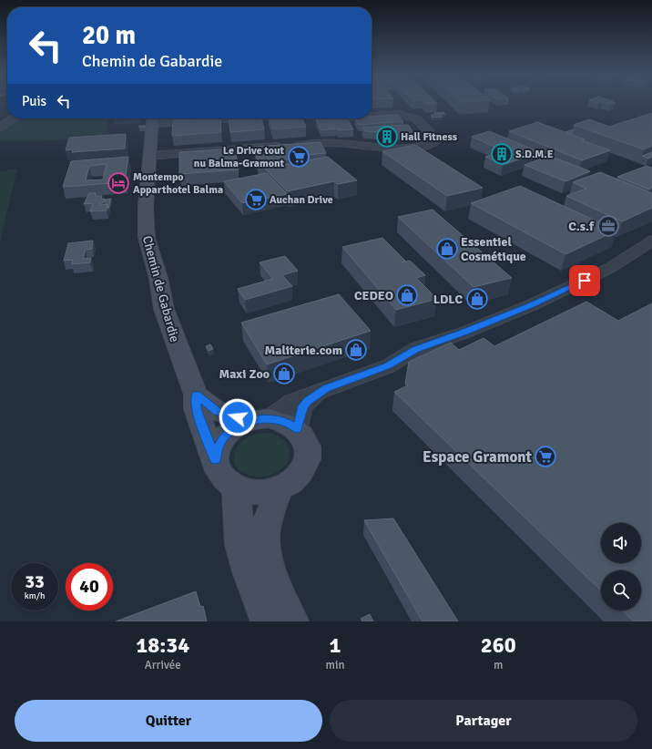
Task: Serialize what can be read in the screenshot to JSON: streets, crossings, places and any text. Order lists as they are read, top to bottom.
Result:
{
  "streets": {
    "street": ["Chemin de Gabardie"]
  },
  "places": {
    "building": ["Hall Fitness", "S.D.M.E"],
    "supermarket": ["Le Drive tout nu Balma-Gramont", "Auchan Drive", "Espace Gramont"],
    "hotel": ["Montempo Apparthotel Balma"],
    "office": ["C.s.f"],
    "shop": [
      "Essentiel Cosmétique",
      "CEDEO",
      "LDLC",
      "Maliterie.com",
      "Maxi Zoo"
    ]
  },
  "page": {
    "turn": ["20 m", "Chemin de Gabardie"],
    "then": "Puis",
    "speed": "33 km/h",
    "limit": "40",
    "eta": [
      "18:34",
      "Arrivée",
      "1",
      "min",
      "260",
      "m"
    ],
    "buttons": ["Quitter", "Partager"]
  }
}
